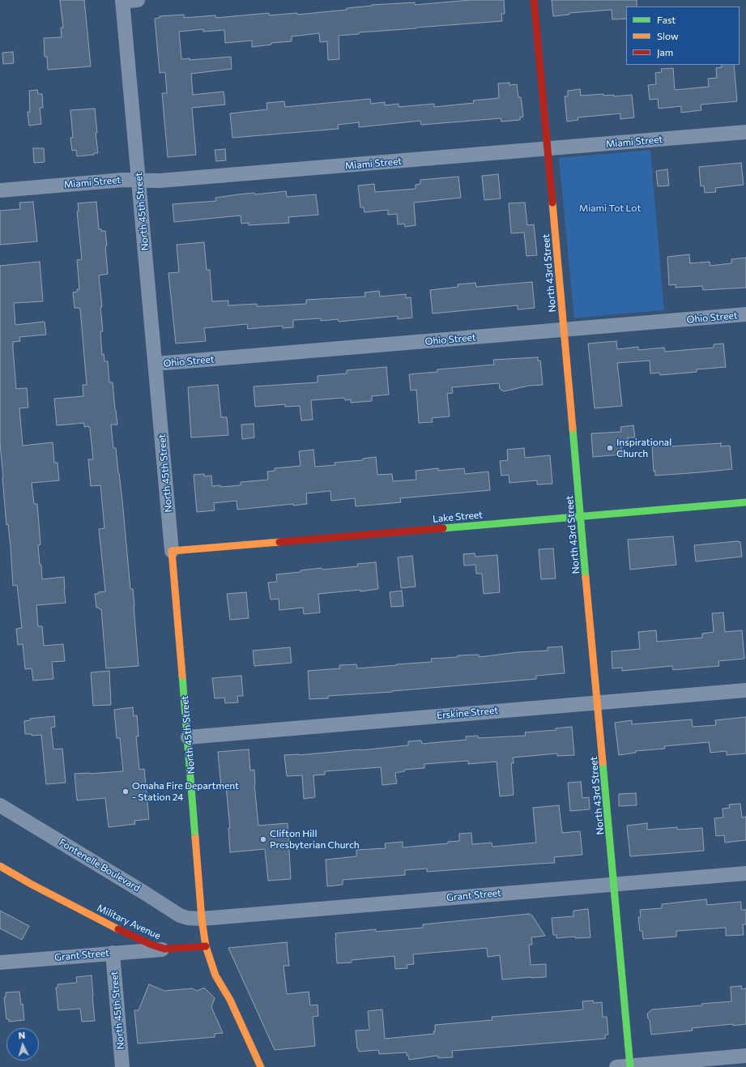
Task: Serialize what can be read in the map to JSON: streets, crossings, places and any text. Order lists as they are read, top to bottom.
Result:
{
  "streets": {
    "street": [
      "Miami Street",
      "North 45th Street",
      "North 43rd Street",
      "Ohio Street",
      "Lake Street",
      "Erskine Street",
      "Fontenelle Boulevard",
      "Grant Street",
      "Military Avenue"
    ]
  },
  "crossings": [
    ["Miami Street", "North 45th Street"],
    ["Miami Street", "North 43rd Street"],
    ["North 45th Street", "Ohio Street"],
    ["North 45th Street", "Lake Street"],
    ["North 45th Street", "Erskine Street"],
    ["North 45th Street", "Fontenelle Boulevard"],
    ["North 45th Street", "Grant Street"],
    ["North 45th Street", "Military Avenue"],
    ["North 43rd Street", "Ohio Street"],
    ["North 43rd Street", "Lake Street"],
    ["North 43rd Street", "Erskine Street"],
    ["North 43rd Street", "Grant Street"],
    ["Fontenelle Boulevard", "Grant Street"],
    ["Grant Street", "Military Avenue"]
  ],
  "parks": ["Miami Tot Lot"],
  "places": ["Inspirational Church", "Omaha Fire Department - Station 24", "Clifton Hill Presbyterian Church"],
  "legend": ["Fast", "Slow", "Jam"],
  "north": "top"
}
